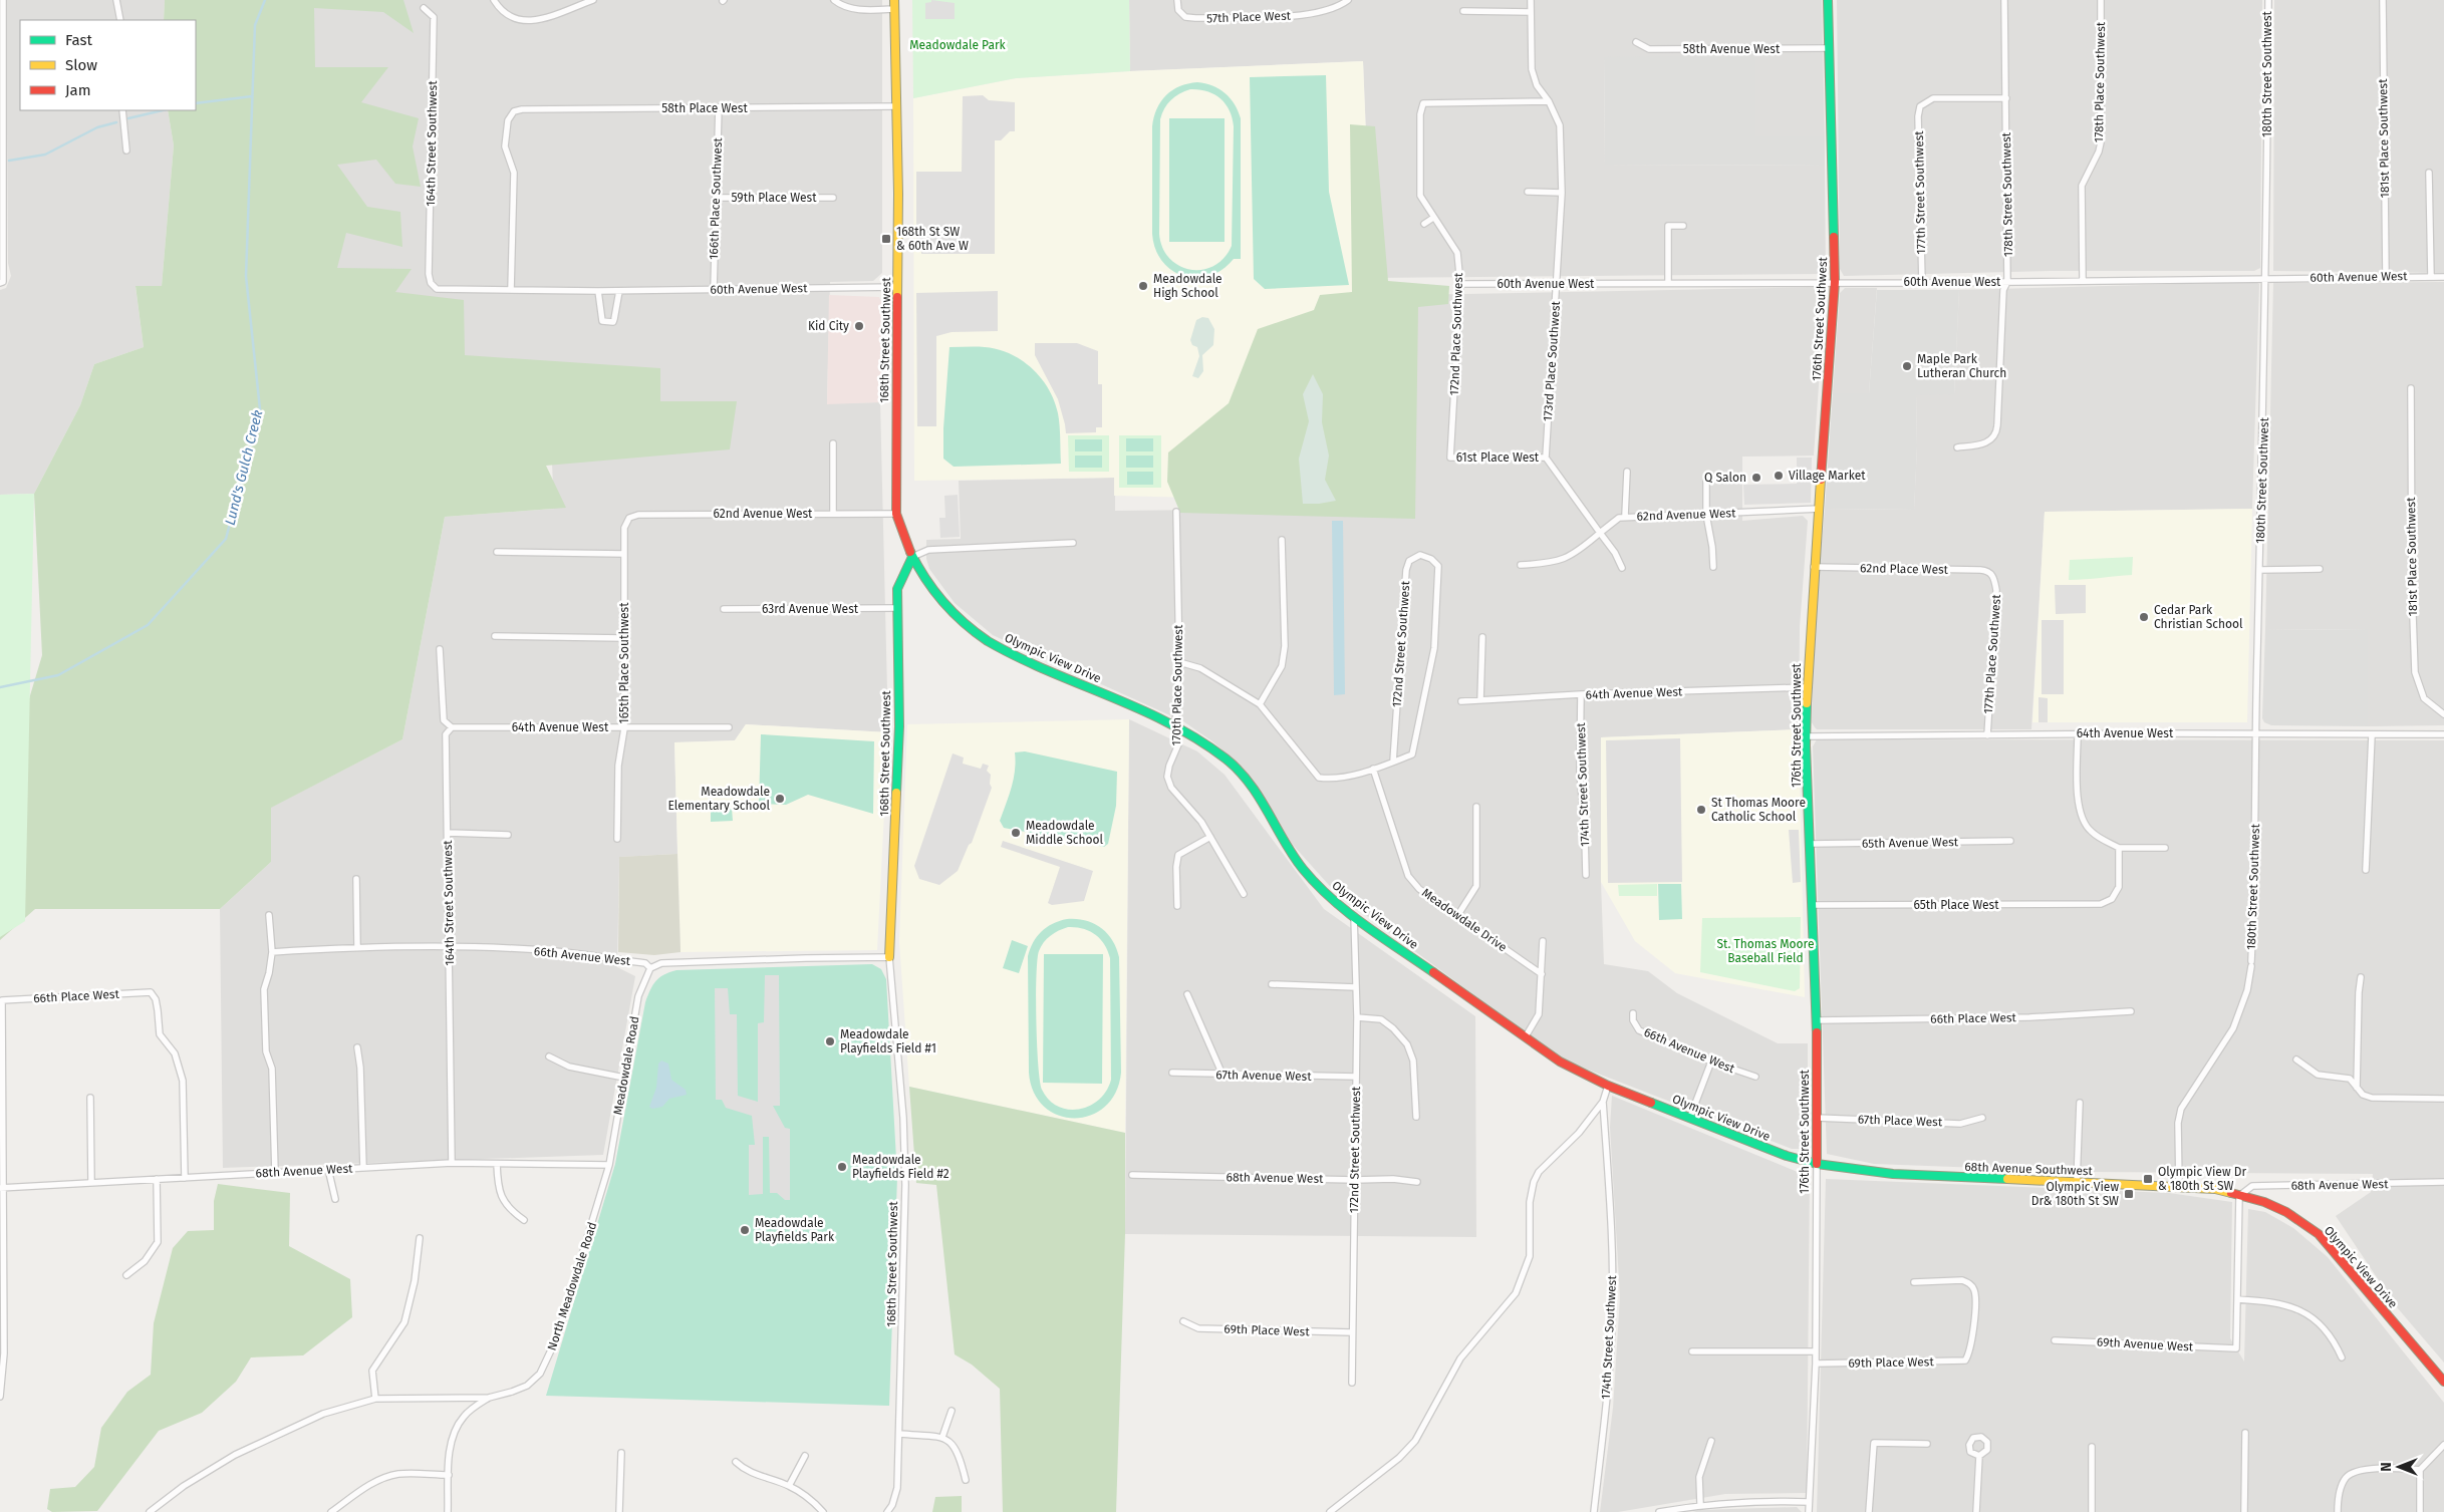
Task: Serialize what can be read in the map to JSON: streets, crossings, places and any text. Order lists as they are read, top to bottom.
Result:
{
  "streets": {
    "main road": [
      "176th Street Southwest",
      "168th Street Southwest",
      "Olympic View Drive",
      "68th Avenue Southwest"
    ],
    "street": [
      "57th Place West",
      "58th Avenue West",
      "180th Street Southwest",
      "178th Place Southwest",
      "58th Place West",
      "181st Place Southwest",
      "164th Street Southwest",
      "177th Street Southwest",
      "178th Street Southwest",
      "59th Place West",
      "166th Place Southwest",
      "60th Avenue West",
      "172nd Place Southwest",
      "173rd Place Southwest",
      "61st Place West",
      "62nd Avenue West",
      "62nd Place West",
      "63rd Avenue West",
      "172nd Street Southwest",
      "177th Place Southwest",
      "165th Place Southwest",
      "170th Place Southwest",
      "64th Avenue West",
      "174th Street Southwest",
      "65th Avenue West",
      "65th Place West",
      "Meadowdale Drive",
      "66th Avenue West",
      "66th Place West",
      "Meadowdale Road",
      "67th Avenue West",
      "67th Place West",
      "68th Avenue West",
      "North Meadowdale Road",
      "69th Place West",
      "69th Avenue West"
    ]
  },
  "crossings": [
    ["58th Avenue West", "176th Street Southwest"],
    ["180th Street Southwest", "60th Avenue West"],
    ["180th Street Southwest", "64th Avenue West"],
    ["180th Street Southwest", "68th Avenue Southwest"],
    ["178th Place Southwest", "60th Avenue West"],
    ["58th Place West", "166th Place Southwest"],
    ["58th Place West", "60th Avenue West"],
    ["58th Place West", "168th Street Southwest"],
    ["181st Place Southwest", "60th Avenue West"],
    ["164th Street Southwest", "60th Avenue West"],
    ["164th Street Southwest", "64th Avenue West"],
    ["164th Street Southwest", "66th Avenue West"],
    ["164th Street Southwest", "68th Avenue West"],
    ["177th Street Southwest", "178th Street Southwest"],
    ["177th Street Southwest", "60th Avenue West"],
    ["178th Street Southwest", "60th Avenue West"],
    ["59th Place West", "166th Place Southwest"],
    ["166th Place Southwest", "60th Avenue West"],
    ["60th Avenue West", "176th Street Southwest"],
    ["60th Avenue West", "172nd Place Southwest"],
    ["60th Avenue West", "168th Street Southwest"],
    ["60th Avenue West", "173rd Place Southwest"],
    ["176th Street Southwest", "62nd Avenue West"],
    ["176th Street Southwest", "62nd Place West"],
    ["176th Street Southwest", "Olympic View Drive"],
    ["176th Street Southwest", "64th Avenue West"],
    ["176th Street Southwest", "65th Avenue West"],
    ["176th Street Southwest", "65th Place West"],
    ["176th Street Southwest", "66th Place West"],
    ["176th Street Southwest", "67th Place West"],
    ["176th Street Southwest", "68th Avenue Southwest"],
    ["176th Street Southwest", "69th Place West"],
    ["172nd Place Southwest", "173rd Place Southwest"],
    ["172nd Place Southwest", "61st Place West"],
    ["168th Street Southwest", "62nd Avenue West"],
    ["168th Street Southwest", "63rd Avenue West"],
    ["168th Street Southwest", "Olympic View Drive"],
    ["173rd Place Southwest", "61st Place West"],
    ["62nd Avenue West", "165th Place Southwest"],
    ["62nd Place West", "177th Place Southwest"],
    ["172nd Street Southwest", "Olympic View Drive"],
    ["172nd Street Southwest", "Meadowdale Drive"],
    ["172nd Street Southwest", "67th Avenue West"],
    ["172nd Street Southwest", "68th Avenue West"],
    ["172nd Street Southwest", "69th Place West"],
    ["177th Place Southwest", "64th Avenue West"],
    ["Olympic View Drive", "170th Place Southwest"],
    ["Olympic View Drive", "68th Avenue Southwest"],
    ["Olympic View Drive", "68th Avenue West"],
    ["165th Place Southwest", "64th Avenue West"],
    ["64th Avenue West", "174th Street Southwest"],
    ["66th Avenue West", "Meadowdale Road"],
    ["66th Place West", "68th Avenue West"],
    ["Meadowdale Road", "68th Avenue West"],
    ["Meadowdale Road", "North Meadowdale Road"],
    ["68th Avenue Southwest", "68th Avenue West"],
    ["68th Avenue West", "North Meadowdale Road"]
  ],
  "water": ["Lund's Gulch Creek"],
  "parks": ["Meadowdale Park", "St. Thomas Moore Baseball Field"],
  "places": {
    "transit": ["168th St SW & 60th Ave W", "Olympic View Dr & 180th St SW", "Olympic View Dr& 180th St SW"],
    "other": [
      "Meadowdale High School",
      "Kid City",
      "Maple Park Lutheran Church",
      "Village Market",
      "Q Salon",
      "Cedar Park Christian School",
      "Meadowdale Elementary School",
      "St Thomas Moore Catholic School",
      "Meadowdale Middle School",
      "Meadowdale Playfields Field #1",
      "Meadowdale Playfields Field #2",
      "Meadowdale Playfields Park"
    ]
  },
  "legend": ["Fast", "Slow", "Jam"],
  "north": "left"
}
